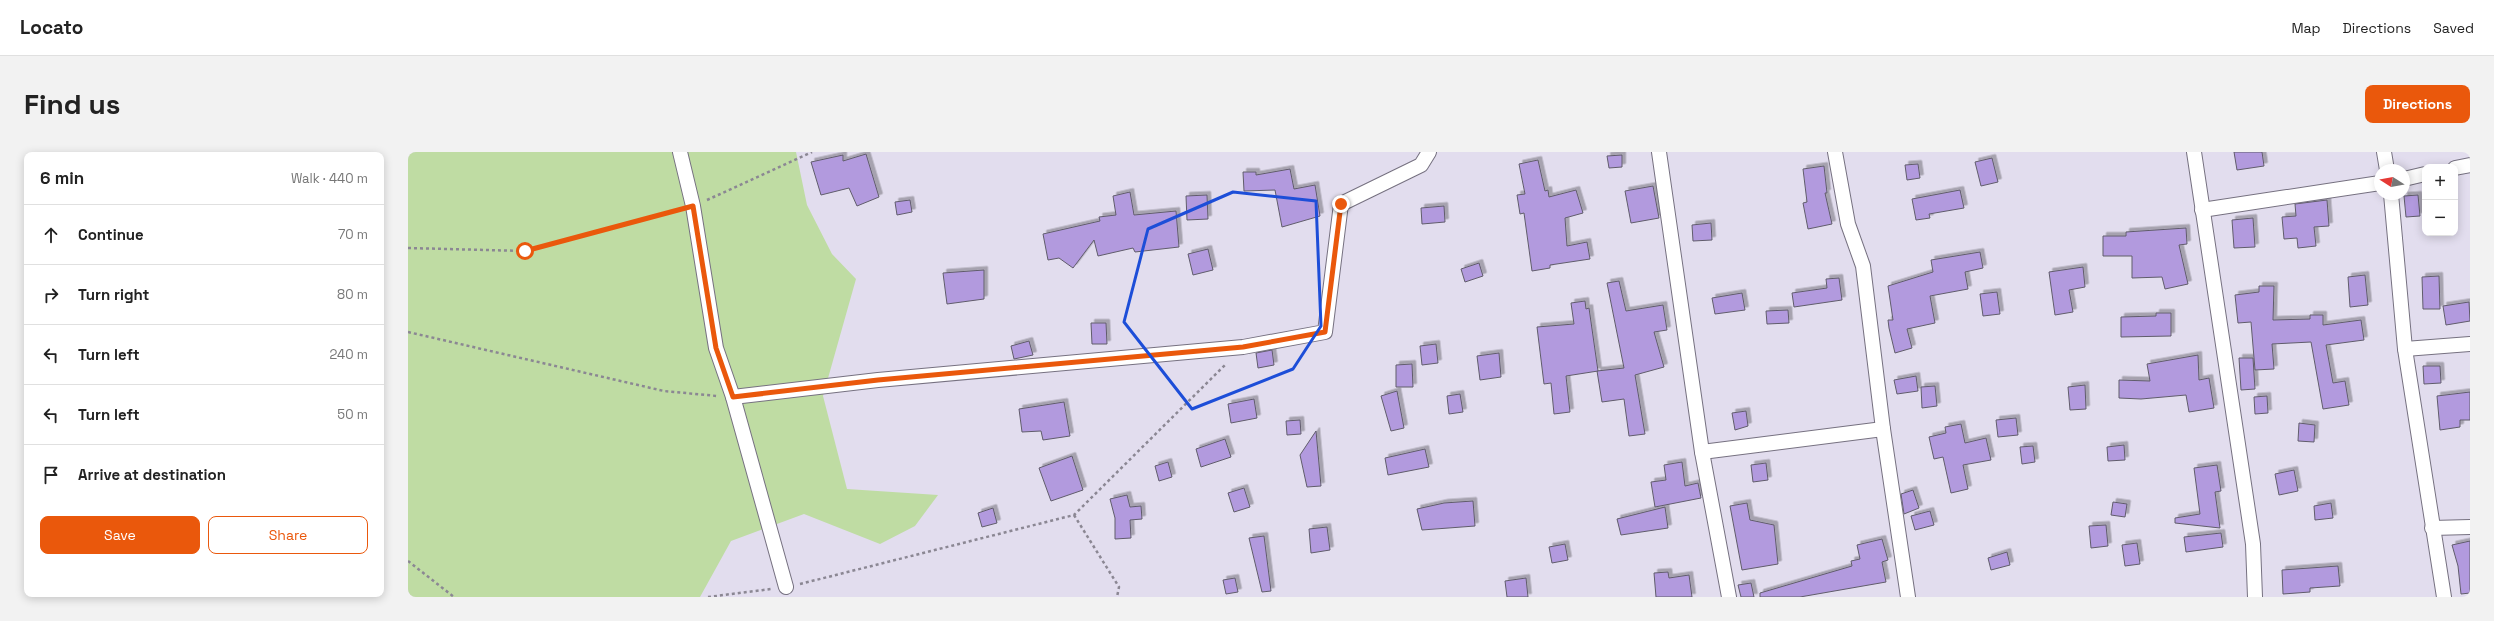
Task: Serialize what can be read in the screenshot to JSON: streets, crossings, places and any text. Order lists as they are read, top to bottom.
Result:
{
  "north": "left",
  "page": {
    "header": "Locato",
    "nav": ["Map", "Directions", "Saved"],
    "buttons": [
      "Directions",
      ["Save", "Share"]
    ],
    "title": "Find us",
    "heading": ["6 min", "Walk · 440 m"],
    "map_buttons": ["+", "−"],
    "list": [
      ["Continue", "70 m"],
      ["Turn right", "80 m"],
      ["Turn left", "240 m"],
      ["Turn left", "50 m"],
      "Arrive at destination"
    ]
  }
}
